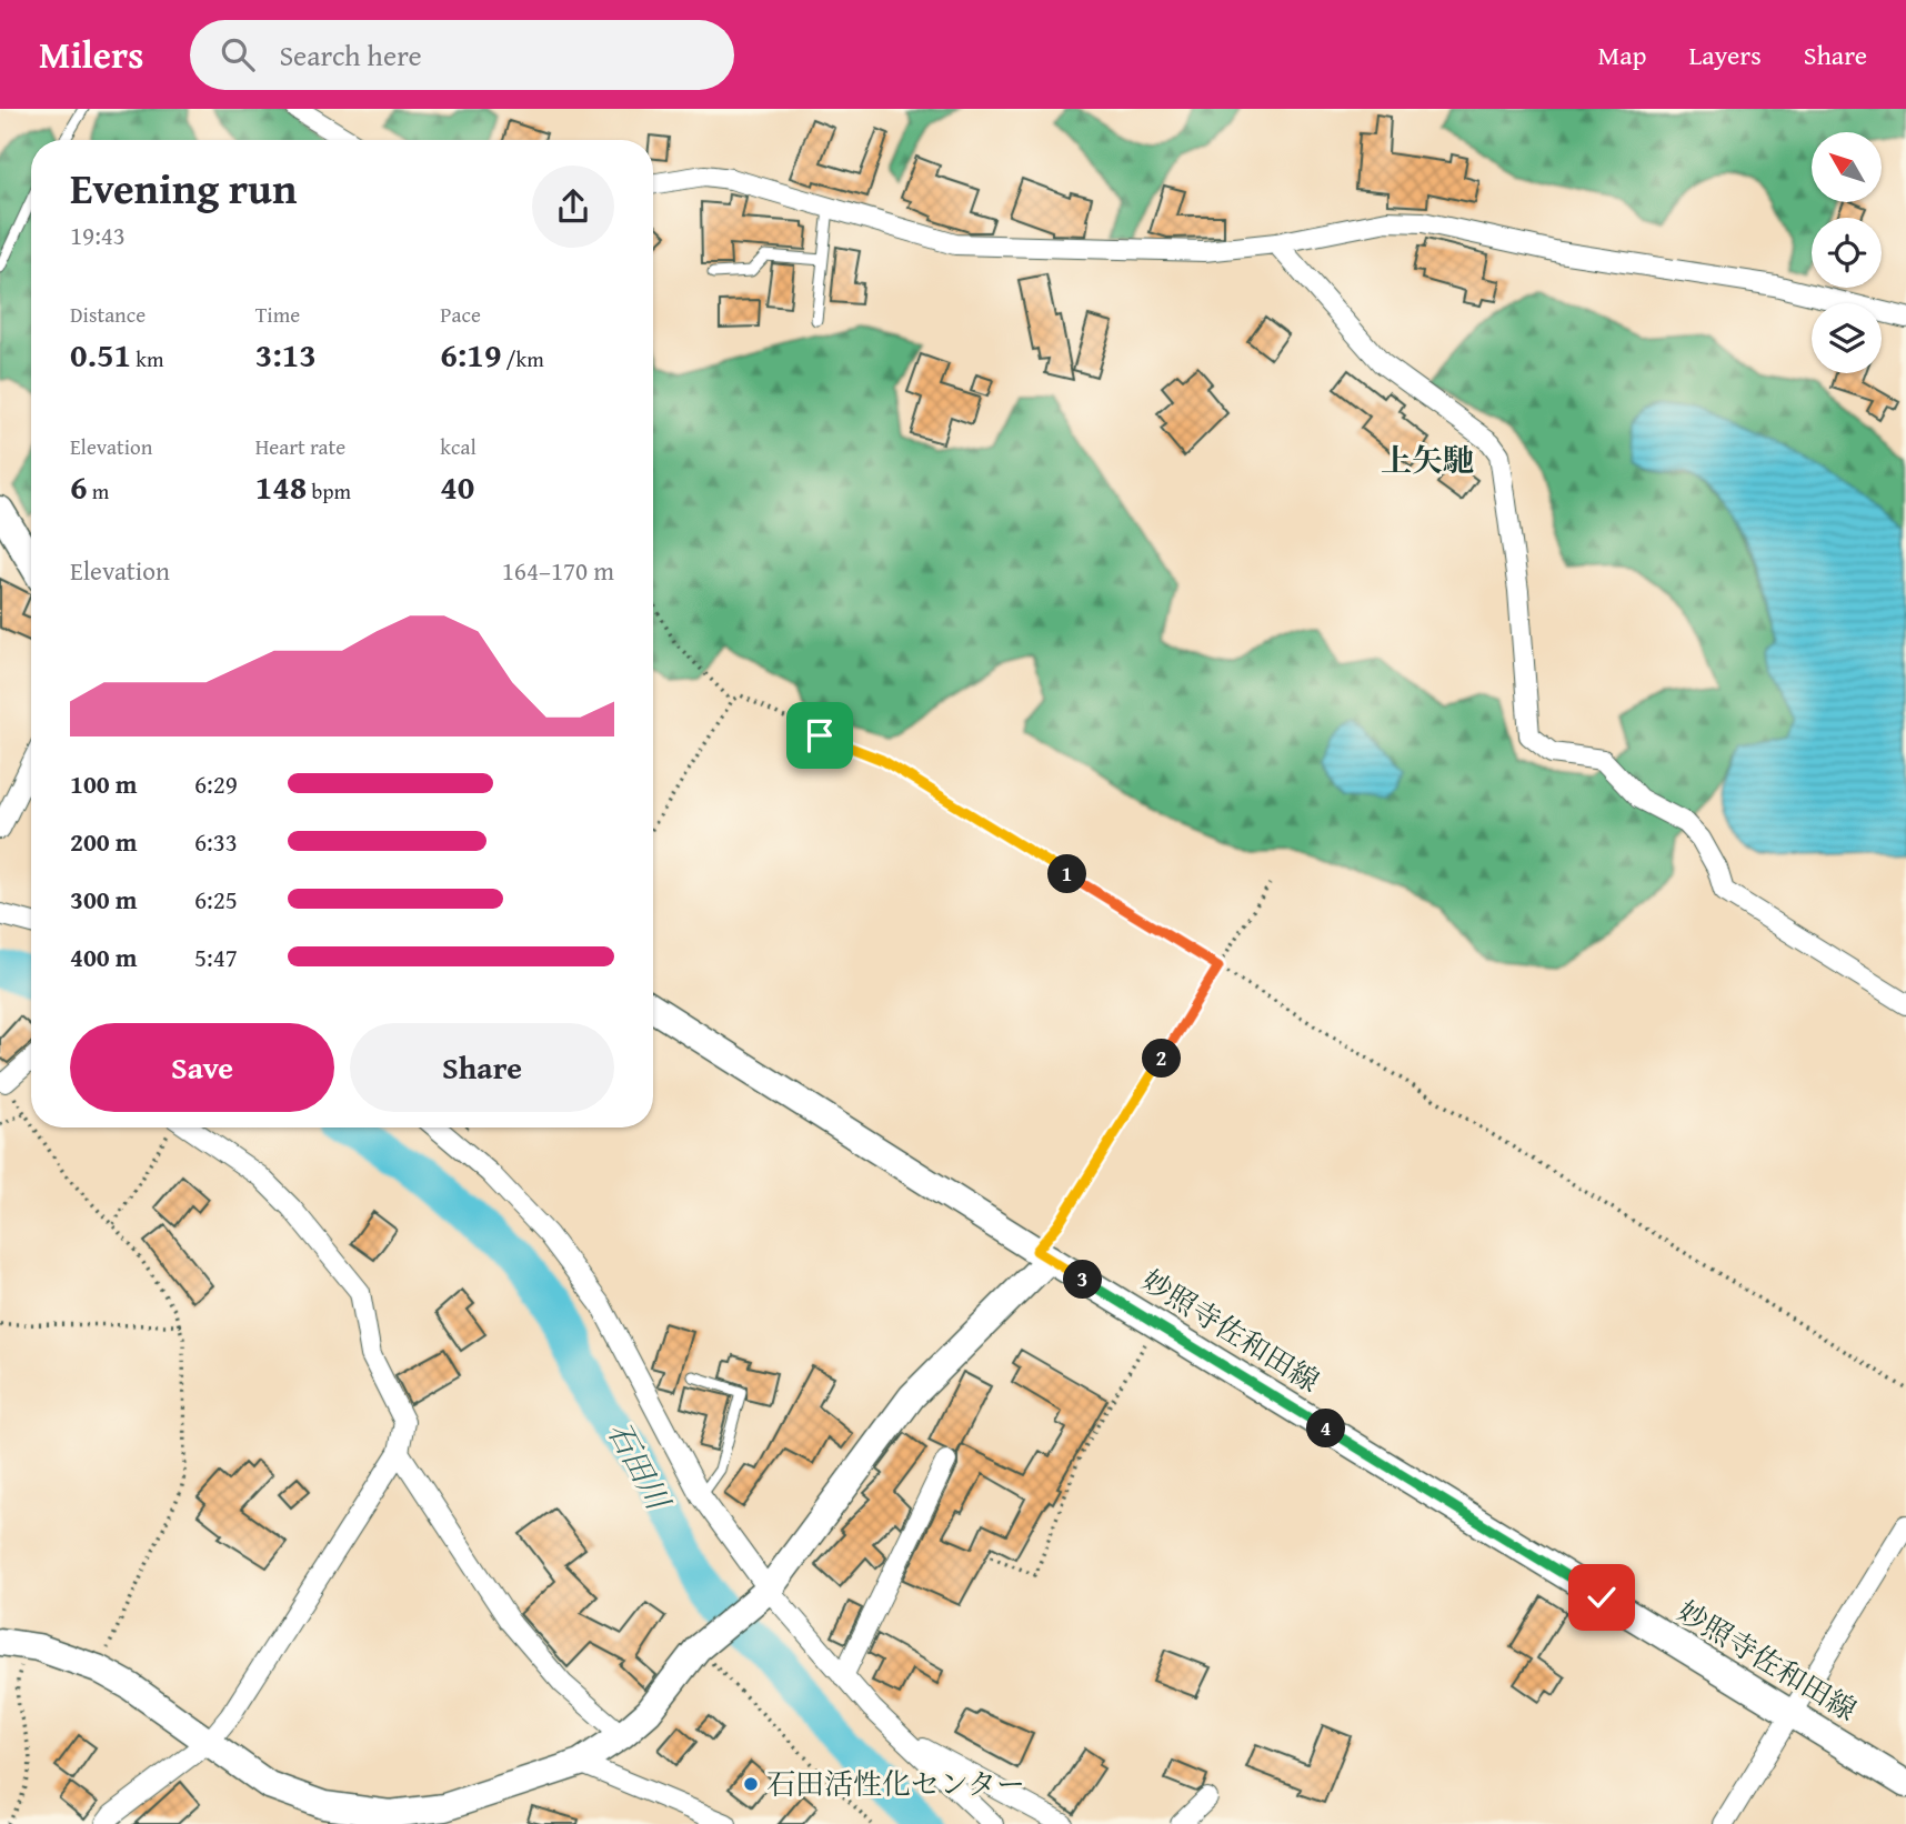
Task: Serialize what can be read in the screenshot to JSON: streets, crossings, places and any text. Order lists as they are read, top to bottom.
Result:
{
  "streets": {
    "main road": ["妙照寺佐和田線"]
  },
  "districts": ["上矢馳"],
  "water": ["石田川"],
  "places": ["石田活性化センター"],
  "north": "top left",
  "page": {
    "header": "Milers",
    "search": "Search here",
    "nav": ["Map", "Layers", "Share"],
    "heading": ["Evening run", "19:43"],
    "stats": [
      ["Distance", "0.51 km"],
      ["Time", "3:13"],
      ["Pace", "6:19 /km"],
      ["Elevation", "6 m"],
      ["Heart rate", "148 bpm"],
      ["kcal", "40"]
    ],
    "chart": ["Elevation", "164–170 m"],
    "list": [
      {
        "name": "100 m",
        "note": "6:29"
      },
      {
        "name": "200 m",
        "note": "6:33"
      },
      {
        "name": "300 m",
        "note": "6:25"
      },
      {
        "name": "400 m",
        "note": "5:47"
      }
    ],
    "pins": [
      "1",
      "2",
      "3",
      "4"
    ],
    "buttons": ["Save", "Share"]
  }
}
